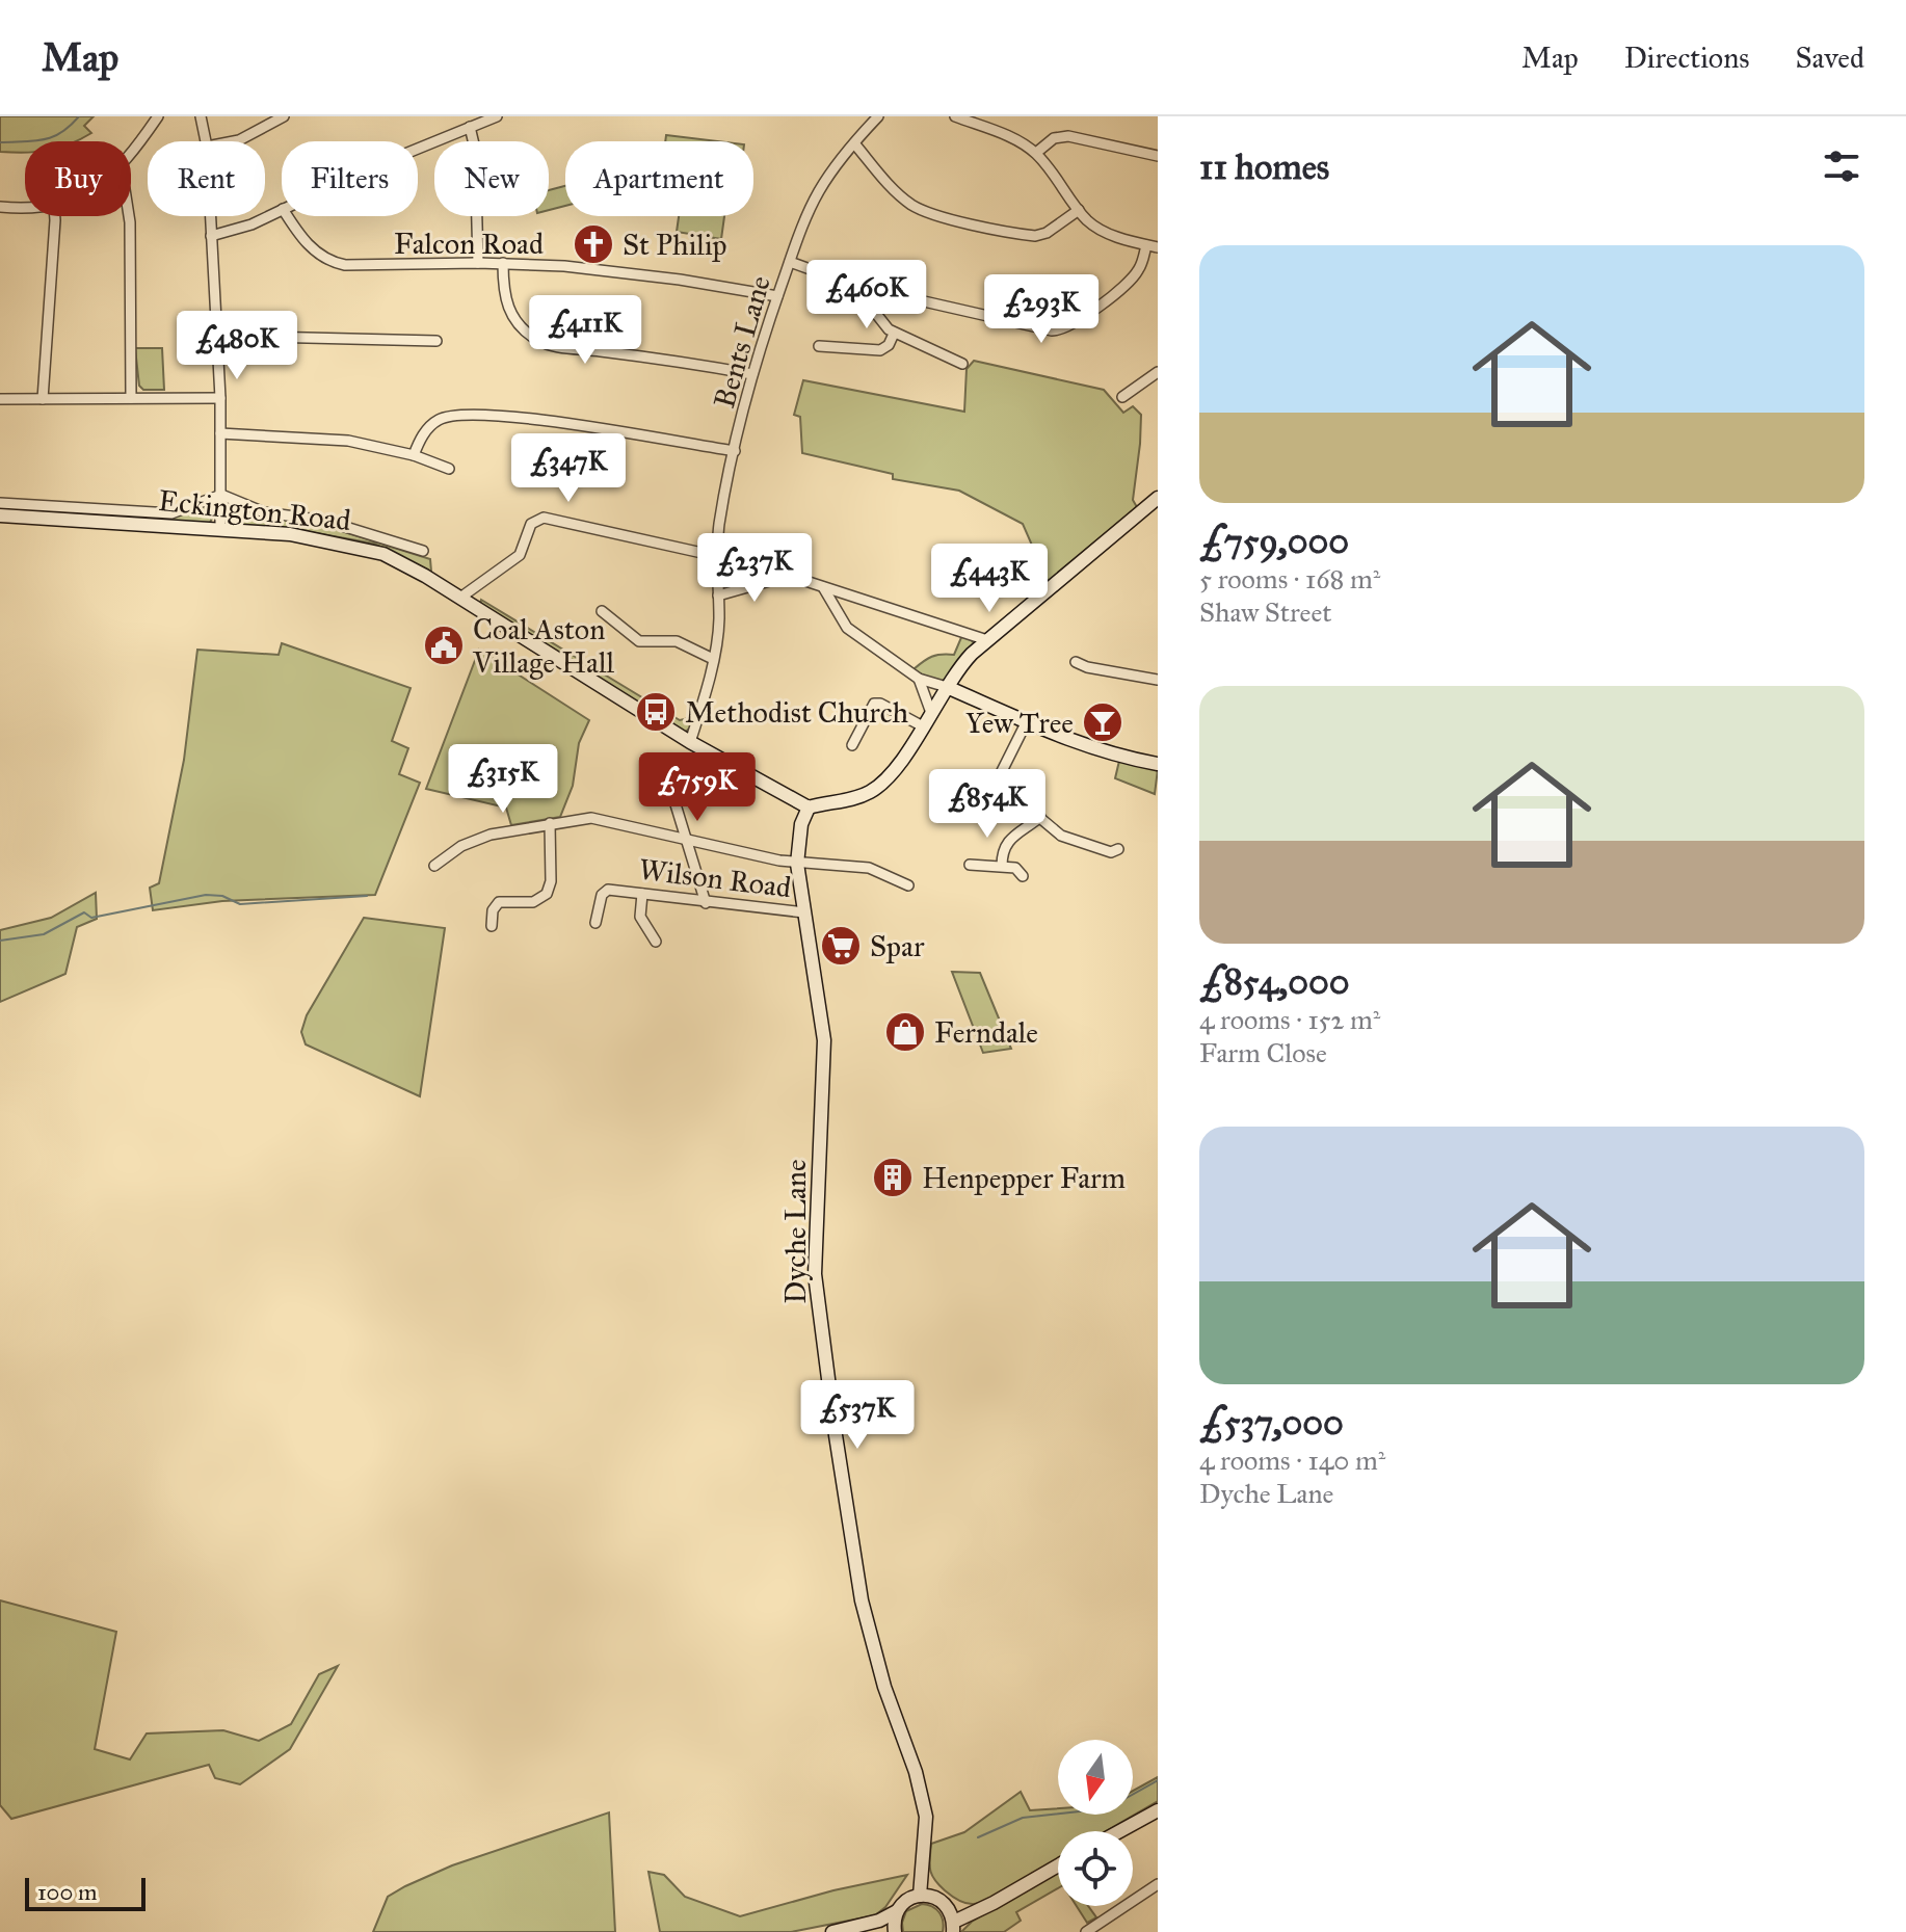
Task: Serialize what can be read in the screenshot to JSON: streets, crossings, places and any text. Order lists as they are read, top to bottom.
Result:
{
  "streets": {
    "main road": ["Eckington Road", "Dyche Lane"],
    "street": ["Falcon Road", "Bents Lane", "Wilson Road"]
  },
  "crossings": [
    ["Falcon Road", "Bents Lane"],
    ["Bents Lane", "Eckington Road"],
    ["Bents Lane", "Dyche Lane"],
    ["Eckington Road", "Dyche Lane"],
    ["Wilson Road", "Dyche Lane"]
  ],
  "places": {
    "church": ["St Philip"],
    "public building": ["Coal Aston Village Hall"],
    "bus stop": ["Methodist Church"],
    "bar": ["Yew Tree"],
    "supermarket": ["Spar"],
    "shop": ["Ferndale"],
    "building": ["Henpepper Farm"]
  },
  "scale_bar": "100 m",
  "north": "bottom",
  "page": {
    "header": "Map",
    "nav": ["Map", "Directions", "Saved"],
    "heading": "11 homes",
    "chip": [
      "Buy",
      "Rent",
      "Filters",
      "New",
      "Apartment"
    ],
    "list": [
      {
        "name": "£759,000",
        "note": "5 rooms · 168 m² · Shaw Street"
      },
      {
        "name": "£854,000",
        "note": "4 rooms · 152 m² · Farm Close"
      },
      {
        "name": "£537,000",
        "note": "4 rooms · 140 m² · Dyche Lane"
      }
    ],
    "price": [
      "£460K",
      "£293K",
      "£411K",
      "£480K",
      "£347K",
      "£237K",
      "£443K",
      "£315K",
      "£759K",
      "£854K",
      "£537K"
    ],
    "scale": "100 m"
  }
}
